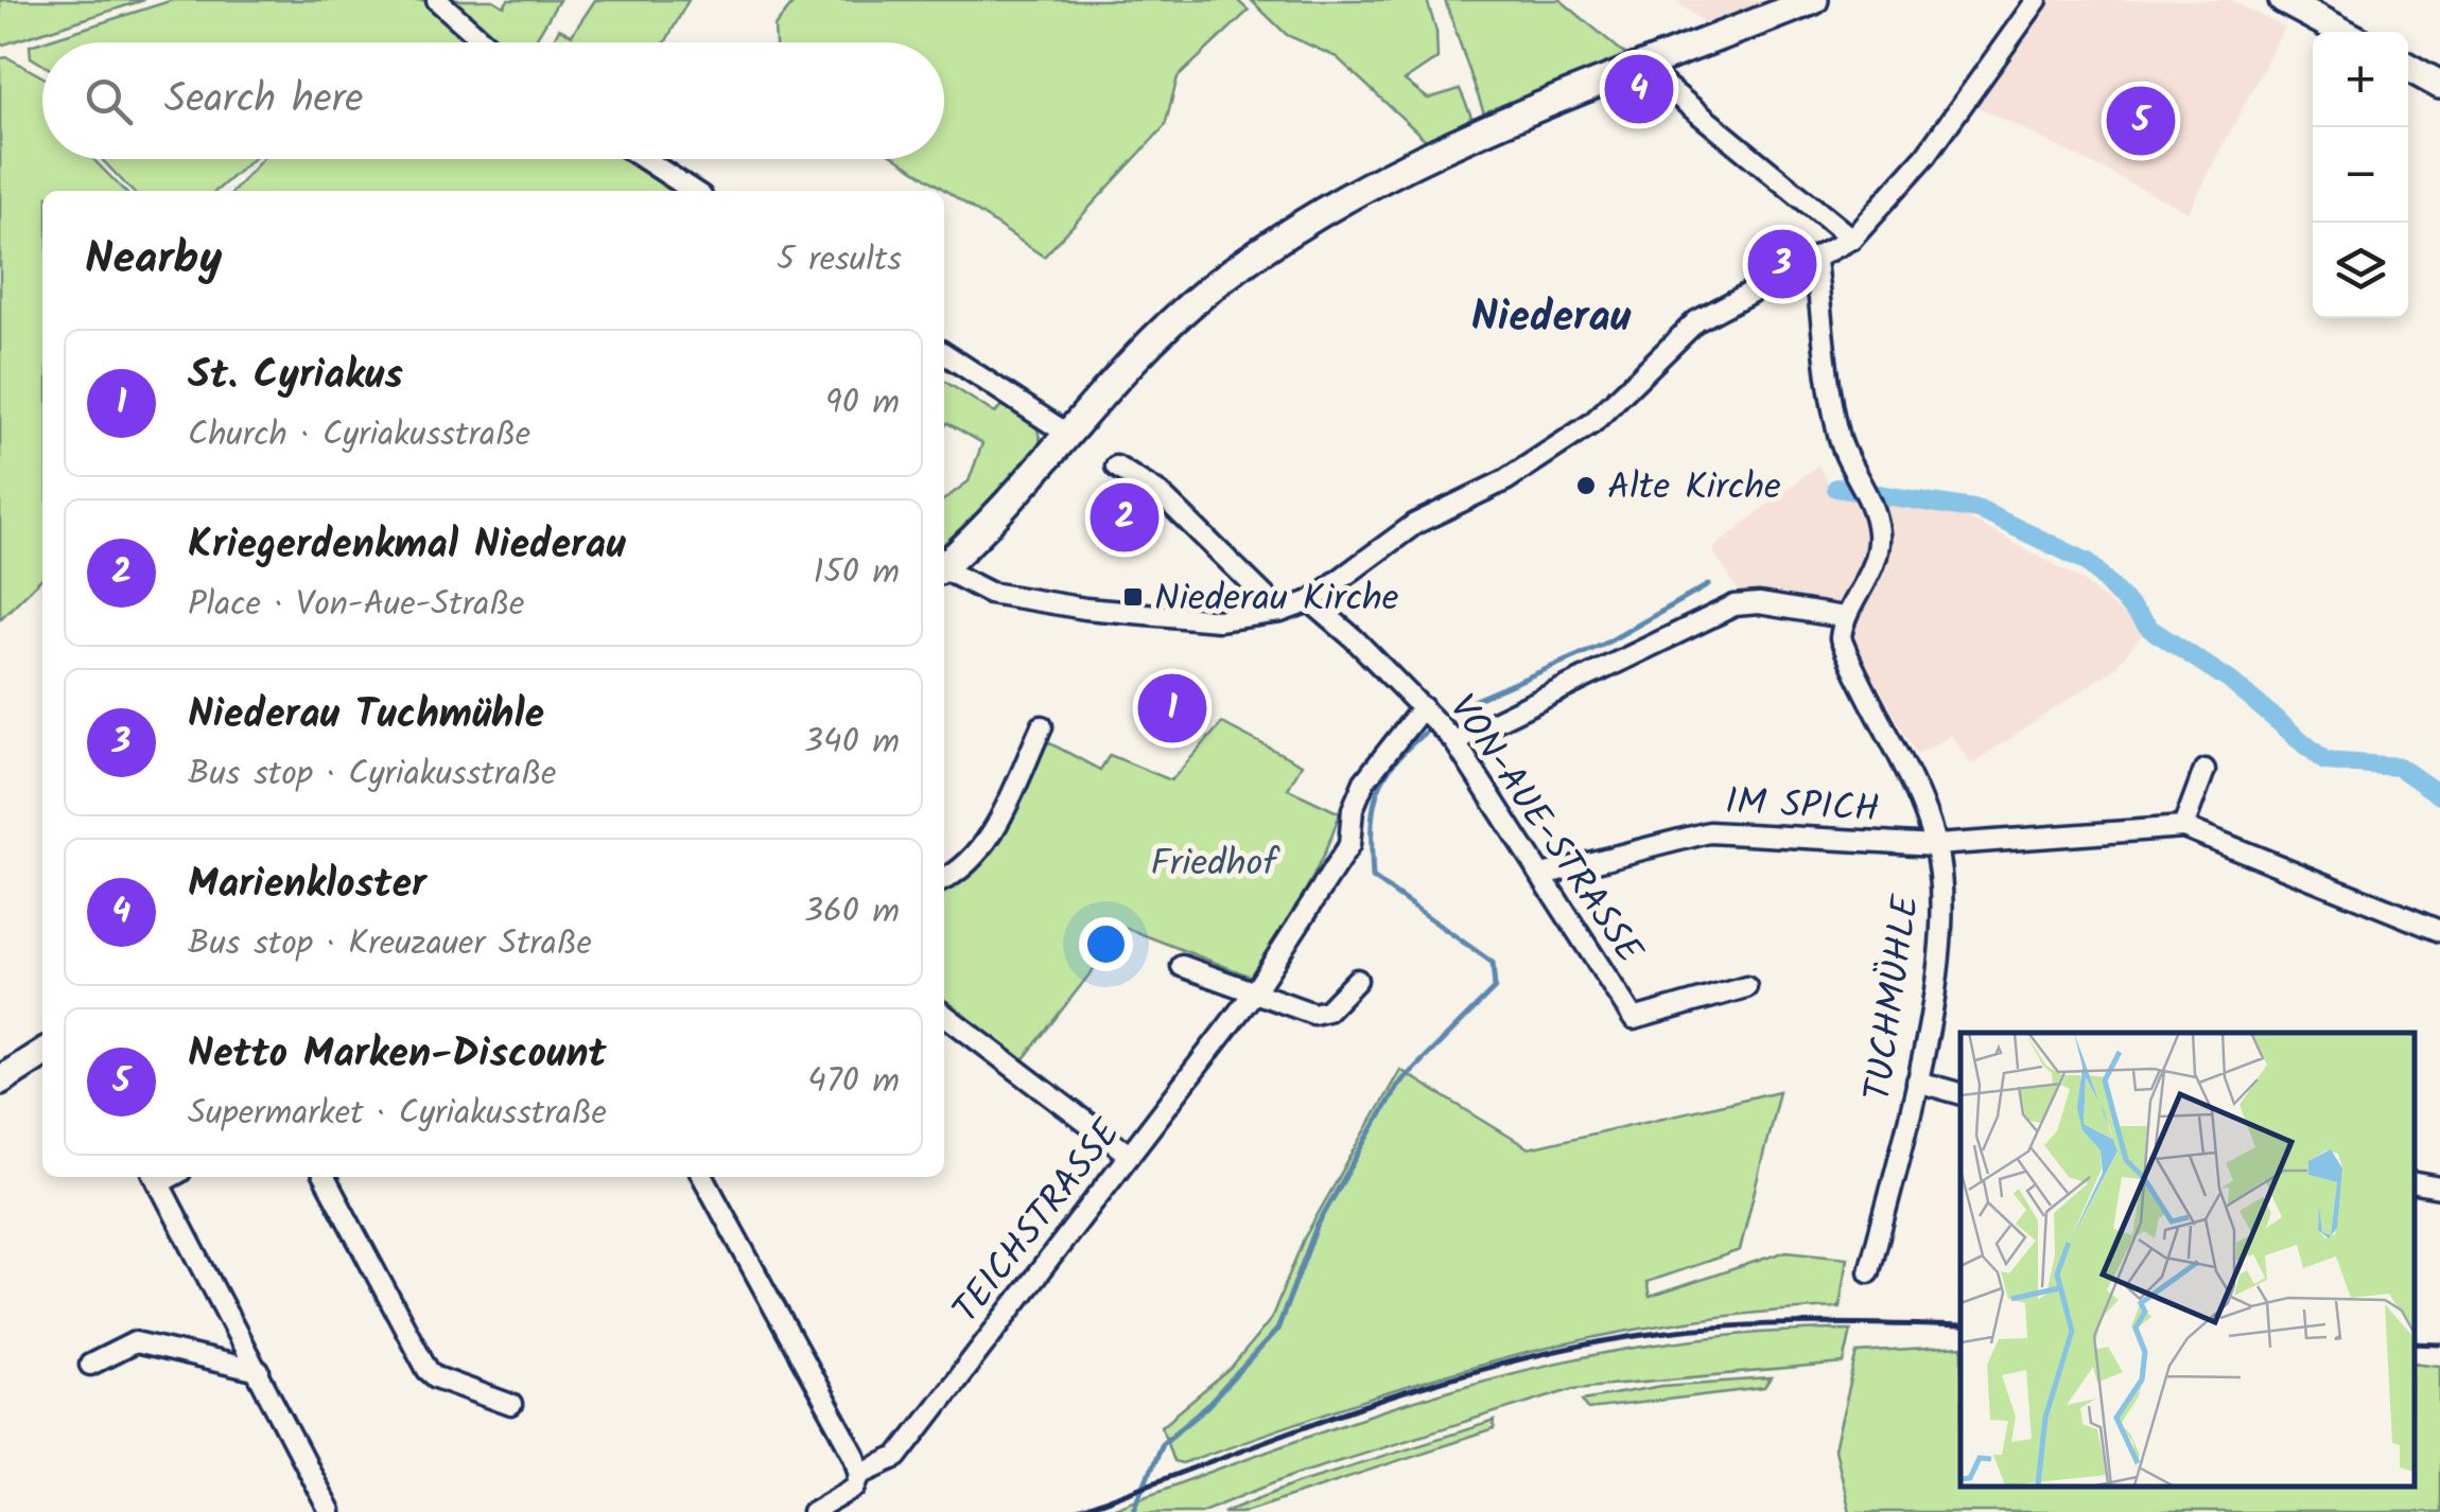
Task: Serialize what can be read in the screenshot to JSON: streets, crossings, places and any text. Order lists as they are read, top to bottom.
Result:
{
  "streets": {
    "street": [
      "IM SPICH",
      "VON-AUE-STRASSE",
      "TUCHMÜHLE",
      "TEICHSTRASSE"
    ]
  },
  "crossings": [
    ["IM SPICH", "VON-AUE-STRASSE"],
    ["IM SPICH", "TUCHMÜHLE"],
    ["VON-AUE-STRASSE", "TEICHSTRASSE"],
    ["TUCHMÜHLE", "TEICHSTRASSE"]
  ],
  "districts": ["Niederau"],
  "parks": ["Friedhof"],
  "places": {
    "other": ["Alte Kirche"],
    "transit": ["Niederau Kirche"]
  },
  "page": {
    "map_buttons": ["+", "−"],
    "search": "Search here",
    "pins": [
      "4",
      "5",
      "3",
      "2",
      "1"
    ],
    "heading": ["Nearby", "5 results"],
    "list": [
      {
        "mark": "1",
        "name": "St. Cyriakus",
        "note": "Church · Cyriakusstraße",
        "value": "90 m"
      },
      {
        "mark": "2",
        "name": "Kriegerdenkmal Niederau",
        "note": "Place · Von-Aue-Straße",
        "value": "150 m"
      },
      {
        "mark": "3",
        "name": "Niederau Tuchmühle",
        "note": "Bus stop · Cyriakusstraße",
        "value": "340 m"
      },
      {
        "mark": "4",
        "name": "Marienkloster",
        "note": "Bus stop · Kreuzauer Straße",
        "value": "360 m"
      },
      {
        "mark": "5",
        "name": "Netto Marken-Discount",
        "note": "Supermarket · Cyriakusstraße",
        "value": "470 m"
      }
    ]
  }
}
